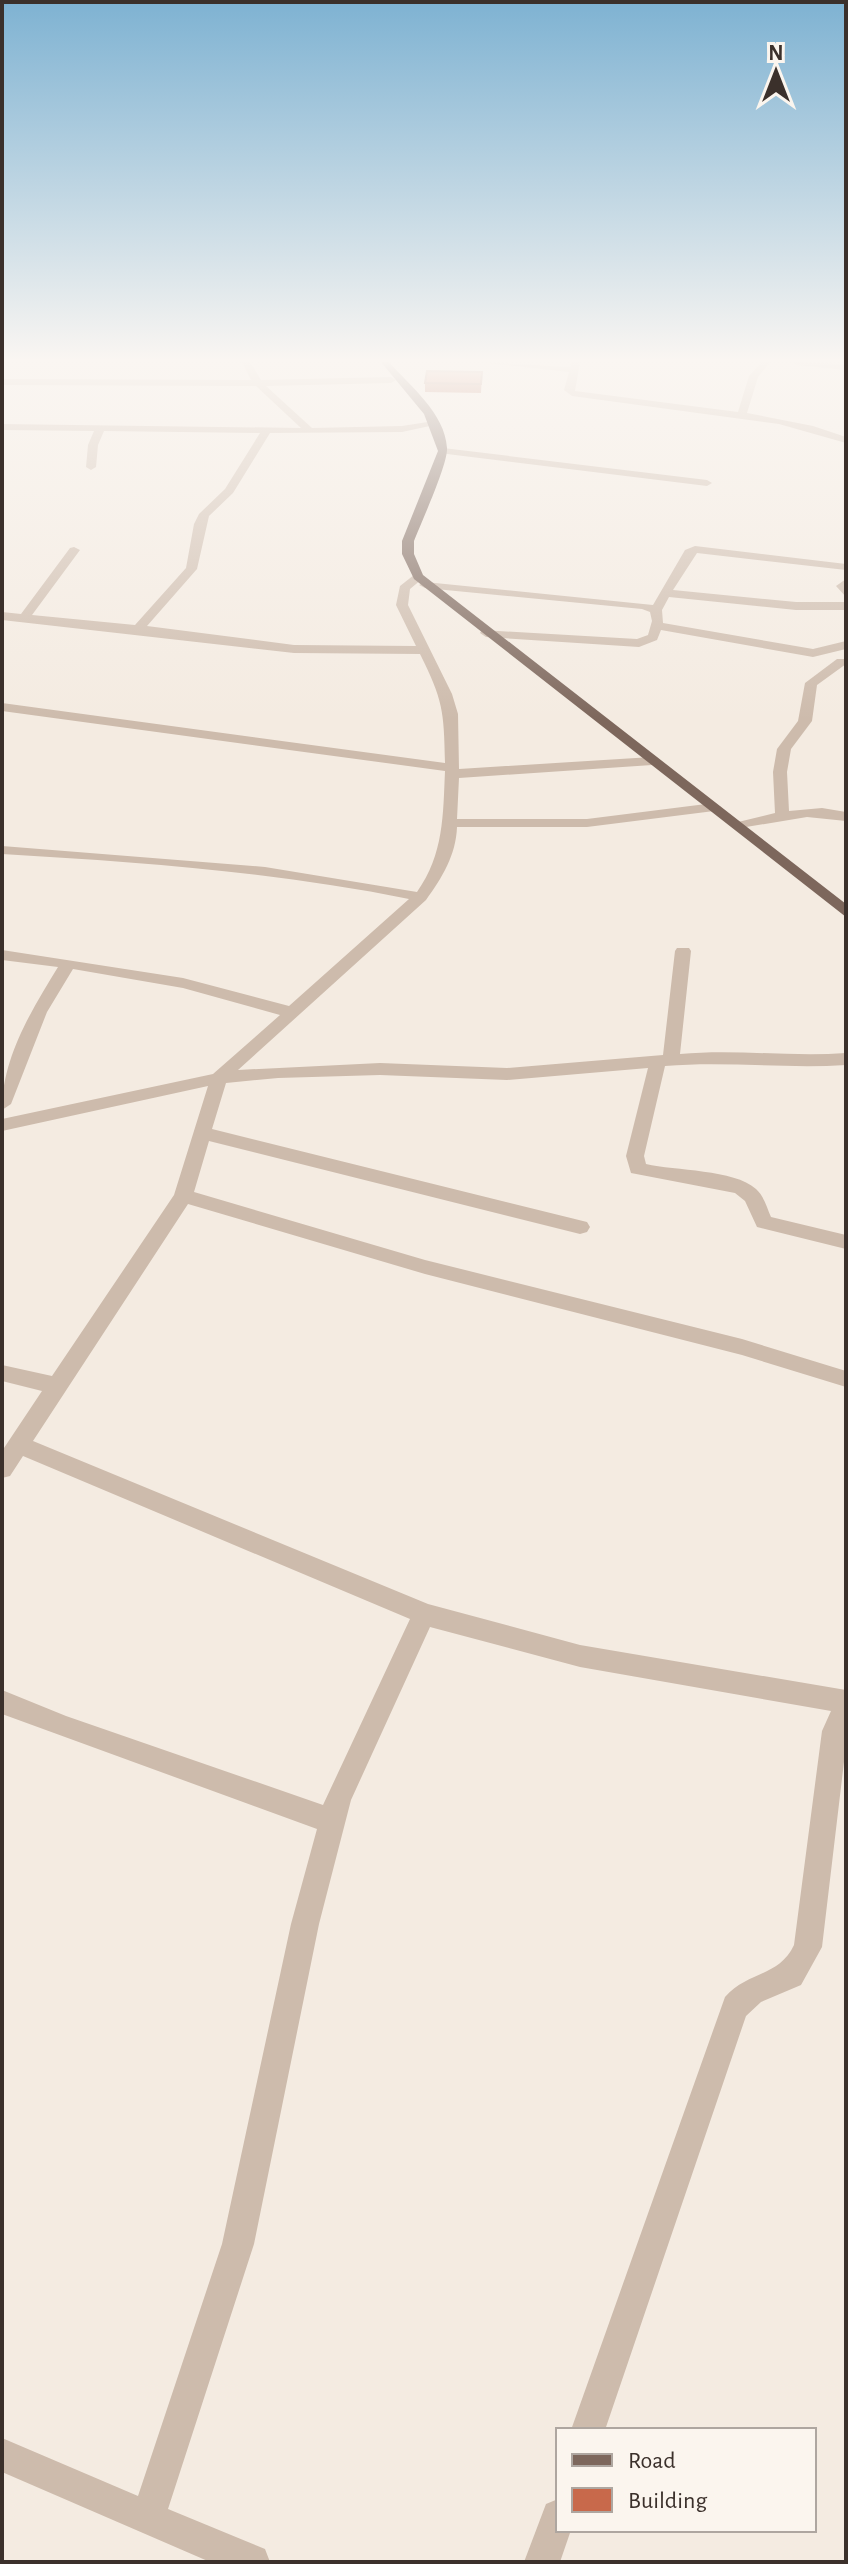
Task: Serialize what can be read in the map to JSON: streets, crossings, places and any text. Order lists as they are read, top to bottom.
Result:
{
  "legend": ["Road", "Building"],
  "north": "top"
}
